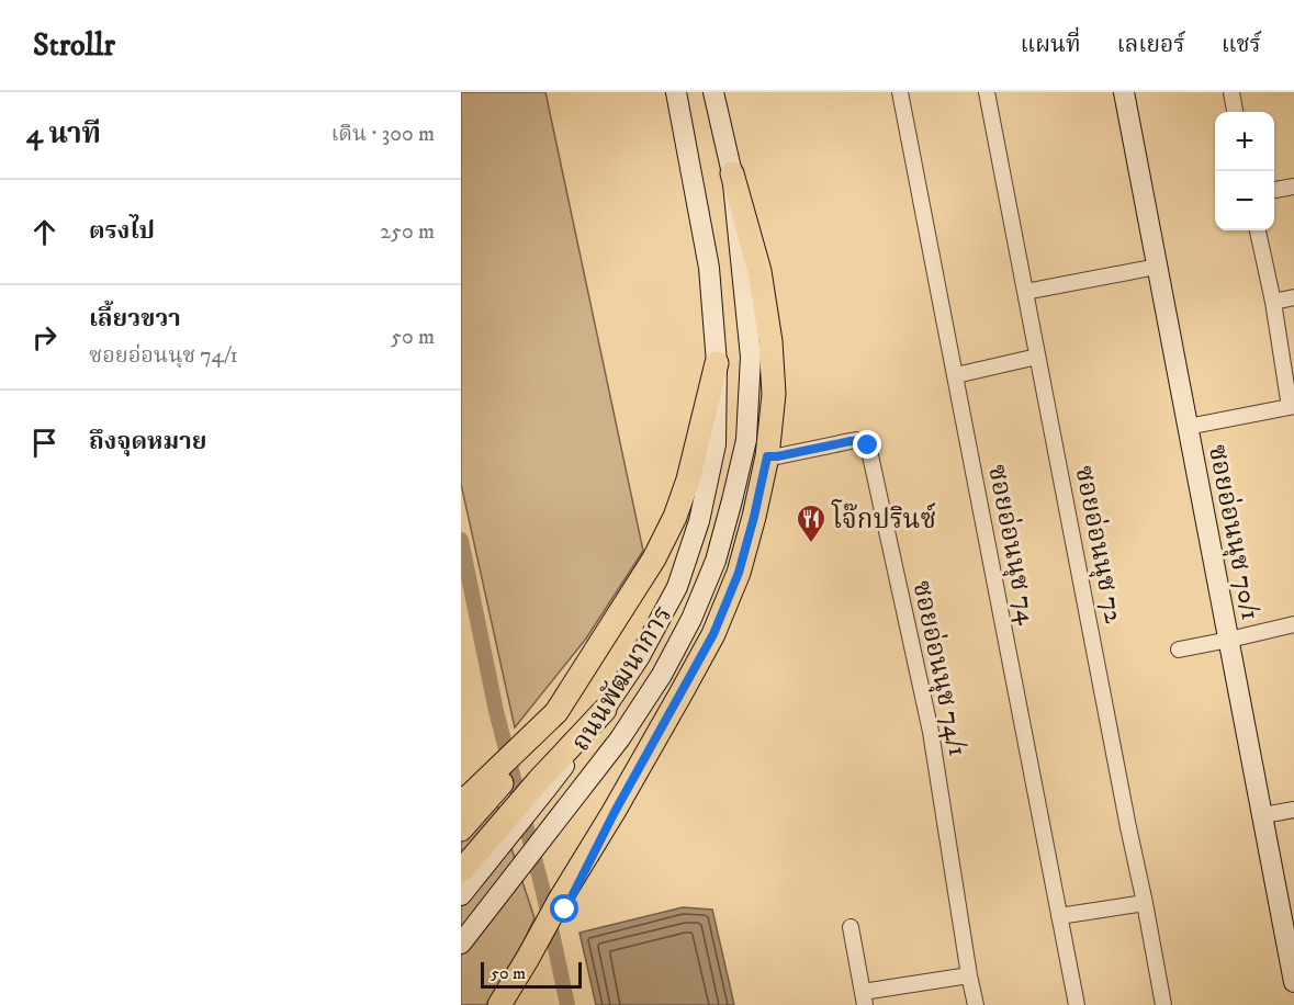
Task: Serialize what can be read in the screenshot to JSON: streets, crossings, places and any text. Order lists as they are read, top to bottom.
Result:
{
  "streets": {
    "main road": ["ซอยอ่อนนุช 70/1", "ถนนพัฒนาการ"],
    "street": ["ซอยอ่อนนุช 74", "ซอยอ่อนนุช 72", "ซอยอ่อนนุช 74/1"]
  },
  "places": {
    "restaurant": ["โจ๊กปรินซ์"]
  },
  "scale_bar": "50 m",
  "page": {
    "header": "Strollr",
    "nav": ["แผนที่", "เลเยอร์", "แชร์"],
    "heading": ["4 นาที", "เดิน · 300 m"],
    "map_buttons": ["+", "−"],
    "list": [
      ["ตรงไป", "250 m"],
      ["เลี้ยวขวา", "ซอยอ่อนนุช 74/1", "50 m"],
      "ถึงจุดหมาย"
    ],
    "scale": "50 m"
  }
}
